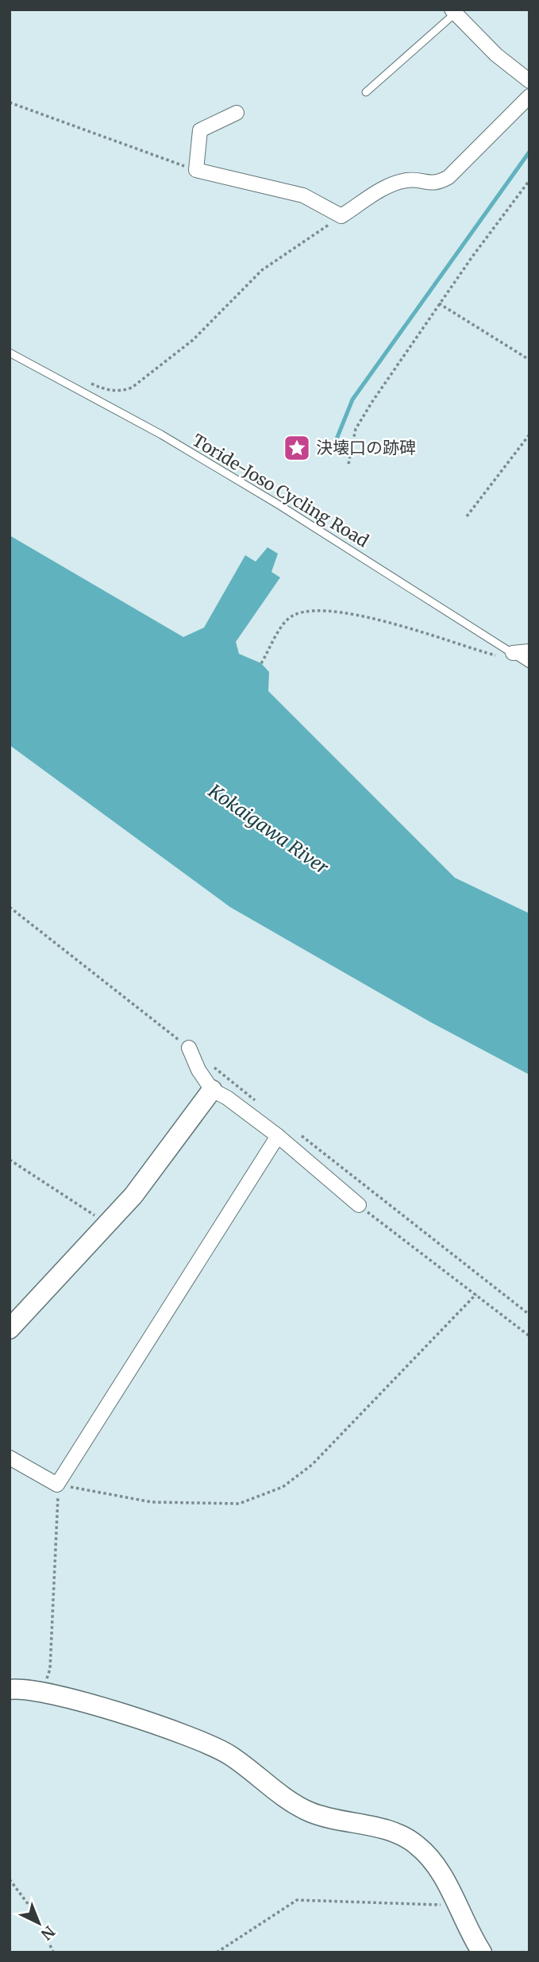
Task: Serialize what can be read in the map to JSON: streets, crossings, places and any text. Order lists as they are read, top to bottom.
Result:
{
  "streets": {
    "lane": ["Toride-Joso Cycling Road"]
  },
  "water": ["Kokaigawa River"],
  "places": {
    "place": ["決壊口の跡碑"]
  },
  "north": "bottom right"
}
